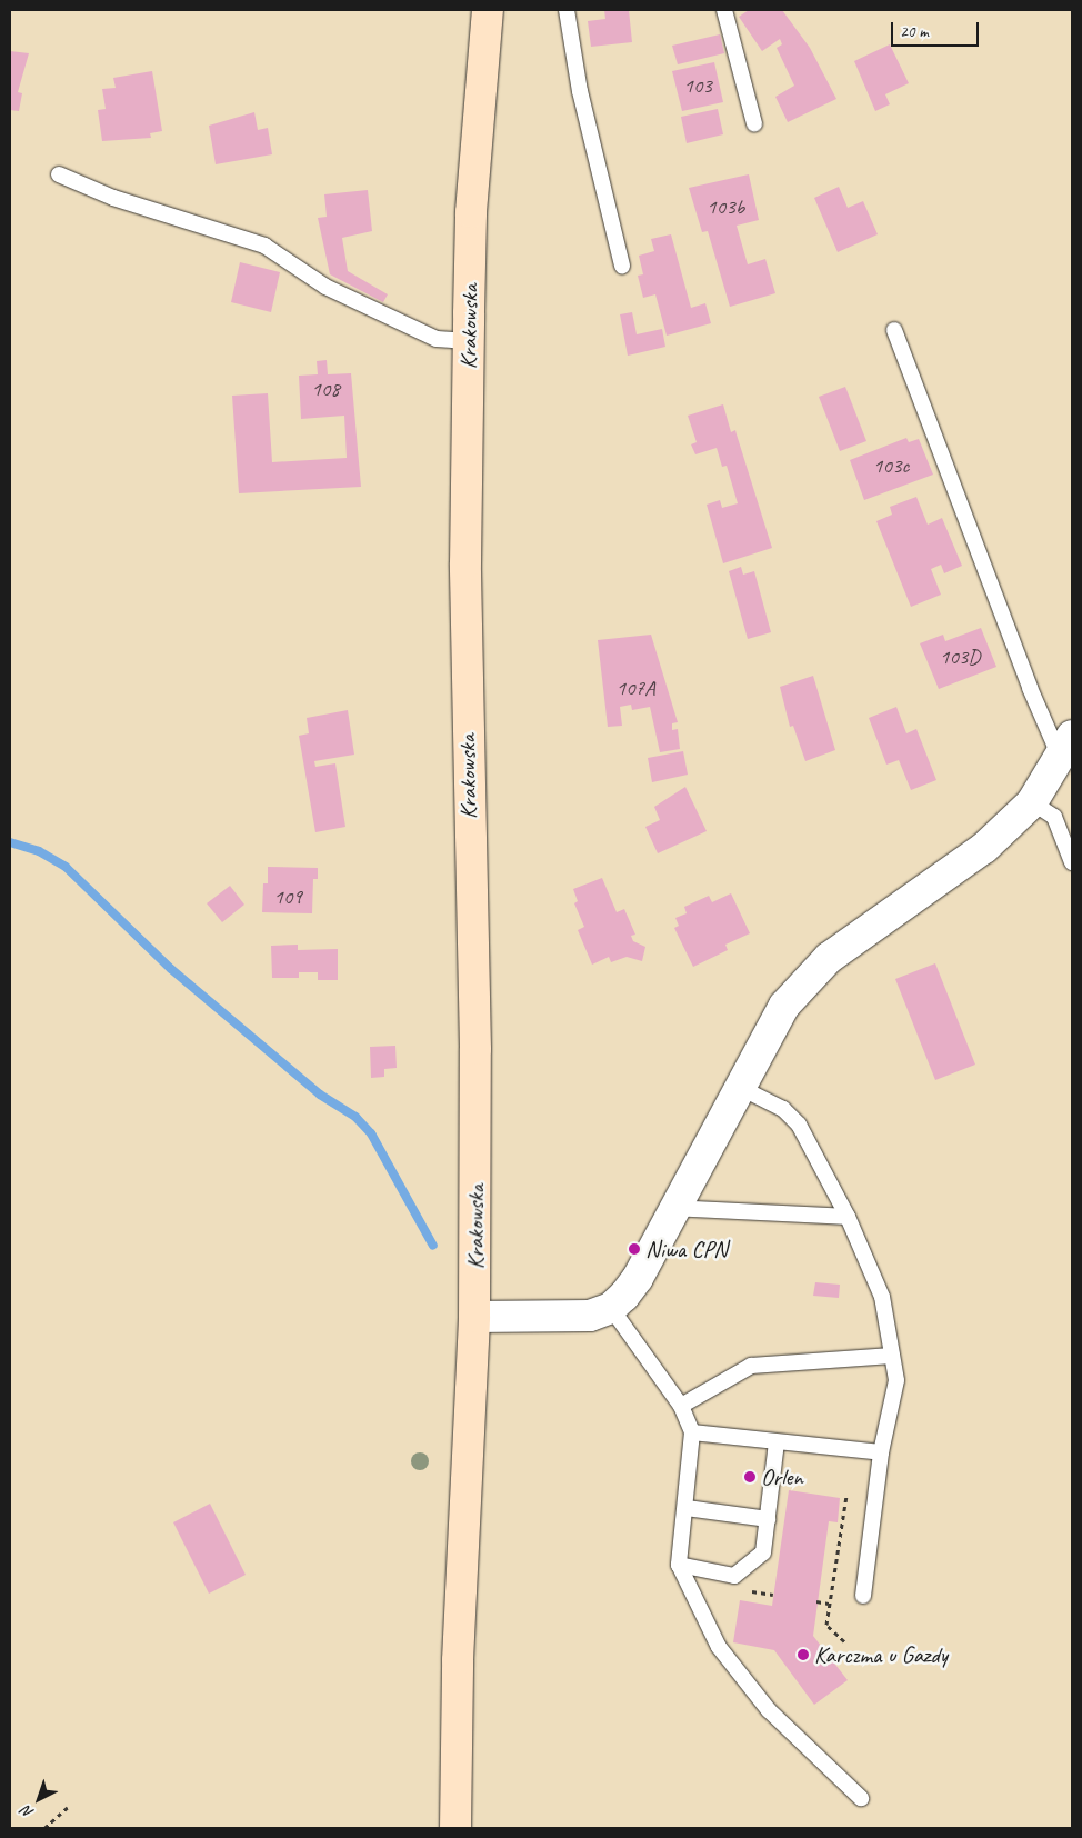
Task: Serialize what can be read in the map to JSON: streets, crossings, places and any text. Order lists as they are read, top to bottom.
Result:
{
  "streets": {
    "main road": ["Krakowska"]
  },
  "places": ["Niwa CPN", "Orlen", "Karczma u Gazdy"],
  "house_numbers": [
    "103",
    "103b",
    "108",
    "103c",
    "103D",
    "107A",
    "109"
  ],
  "scale_bar": "20 m",
  "north": "bottom left"
}
